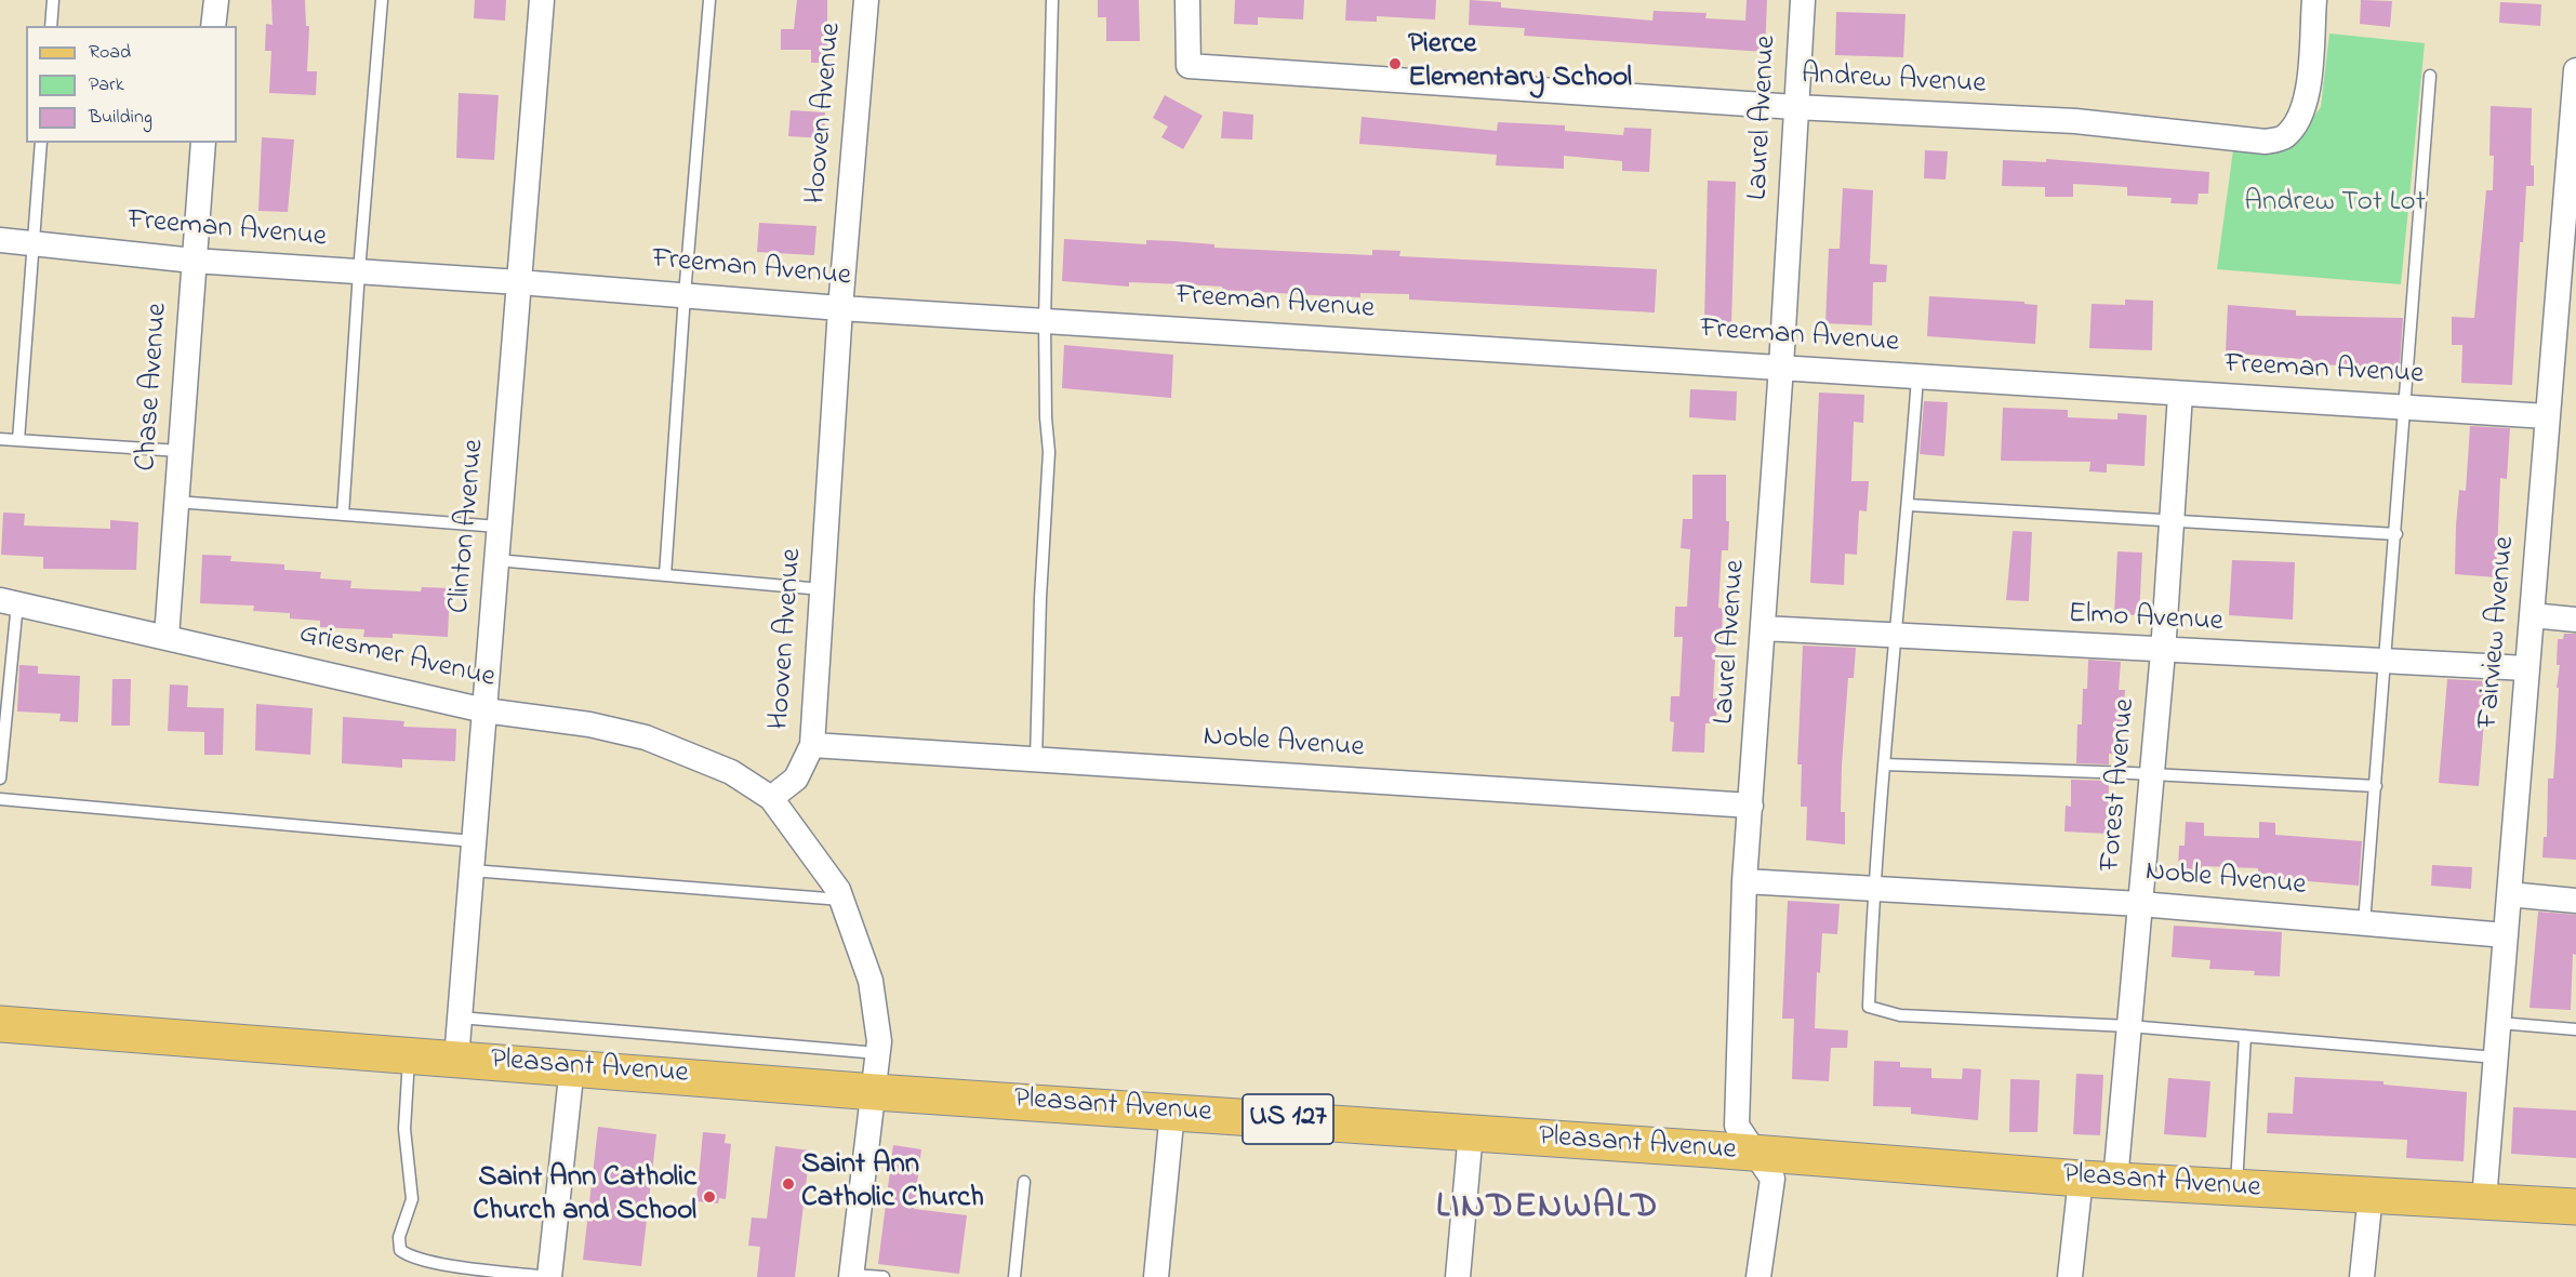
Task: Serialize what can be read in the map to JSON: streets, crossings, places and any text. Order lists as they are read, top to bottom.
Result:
{
  "streets": {
    "main road": ["Pleasant Avenue", "US 127"],
    "street": [
      "Andrew Avenue",
      "Hooven Avenue",
      "Laurel Avenue",
      "Freeman Avenue",
      "Chase Avenue",
      "Clinton Avenue",
      "Elmo Avenue",
      "Fairview Avenue",
      "Griesmer Avenue",
      "Noble Avenue",
      "Forest Avenue"
    ]
  },
  "crossings": [
    ["Andrew Avenue", "Laurel Avenue"],
    ["Hooven Avenue", "Freeman Avenue"],
    ["Hooven Avenue", "Griesmer Avenue"],
    ["Hooven Avenue", "Noble Avenue"],
    ["Laurel Avenue", "Freeman Avenue"],
    ["Laurel Avenue", "Elmo Avenue"],
    ["Laurel Avenue", "Noble Avenue"],
    ["Laurel Avenue", "Pleasant Avenue"],
    ["Freeman Avenue", "Chase Avenue"],
    ["Freeman Avenue", "Clinton Avenue"],
    ["Freeman Avenue", "Fairview Avenue"],
    ["Freeman Avenue", "Forest Avenue"],
    ["Chase Avenue", "Griesmer Avenue"],
    ["Clinton Avenue", "Griesmer Avenue"],
    ["Clinton Avenue", "Pleasant Avenue"],
    ["Elmo Avenue", "Fairview Avenue"],
    ["Elmo Avenue", "Forest Avenue"],
    ["Fairview Avenue", "Noble Avenue"],
    ["Fairview Avenue", "Pleasant Avenue"],
    ["Noble Avenue", "Forest Avenue"],
    ["Forest Avenue", "Pleasant Avenue"]
  ],
  "districts": ["LINDENWALD"],
  "parks": ["Andrew Tot Lot"],
  "places": ["Pierce Elementary School", "Saint Ann Catholic Church", "Saint Ann Catholic Church and School"],
  "legend": ["Road", "Park", "Building"]
}
